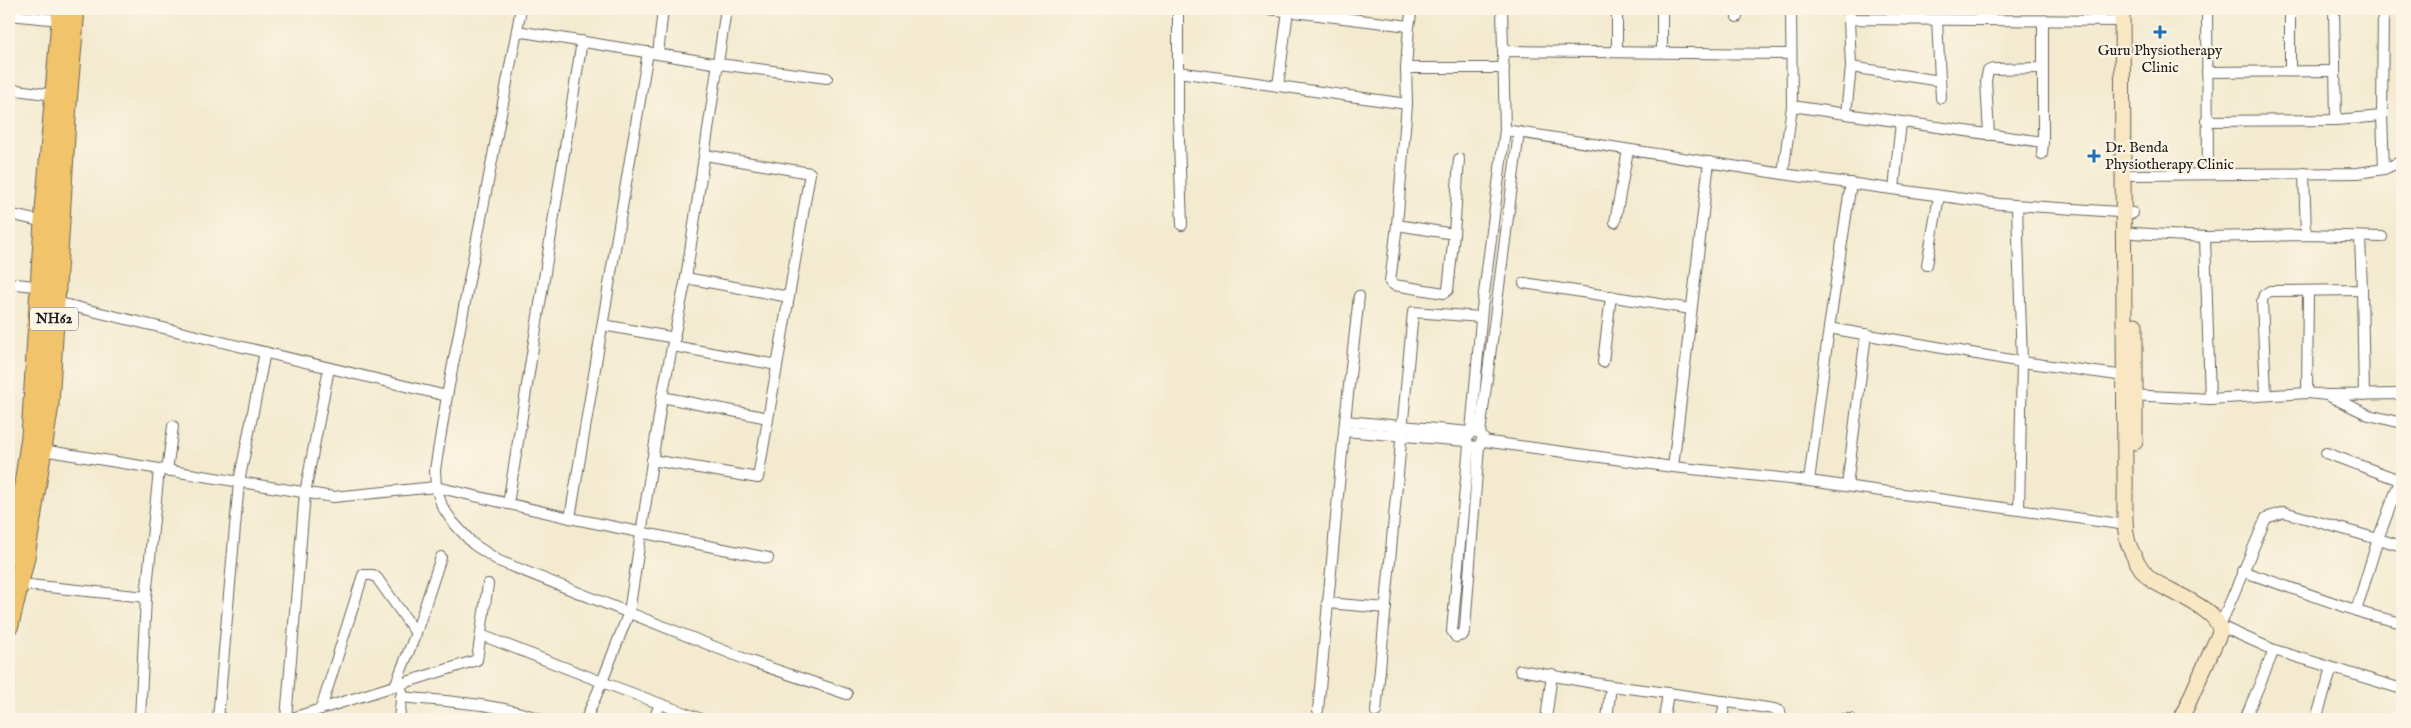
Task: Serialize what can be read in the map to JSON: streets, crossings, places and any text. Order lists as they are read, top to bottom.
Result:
{
  "streets": {
    "highway": ["NH62"]
  },
  "places": {
    "health": ["Guru Physiotherapy Clinic", "Dr. Benda Physiotherapy Clinic"]
  }
}
